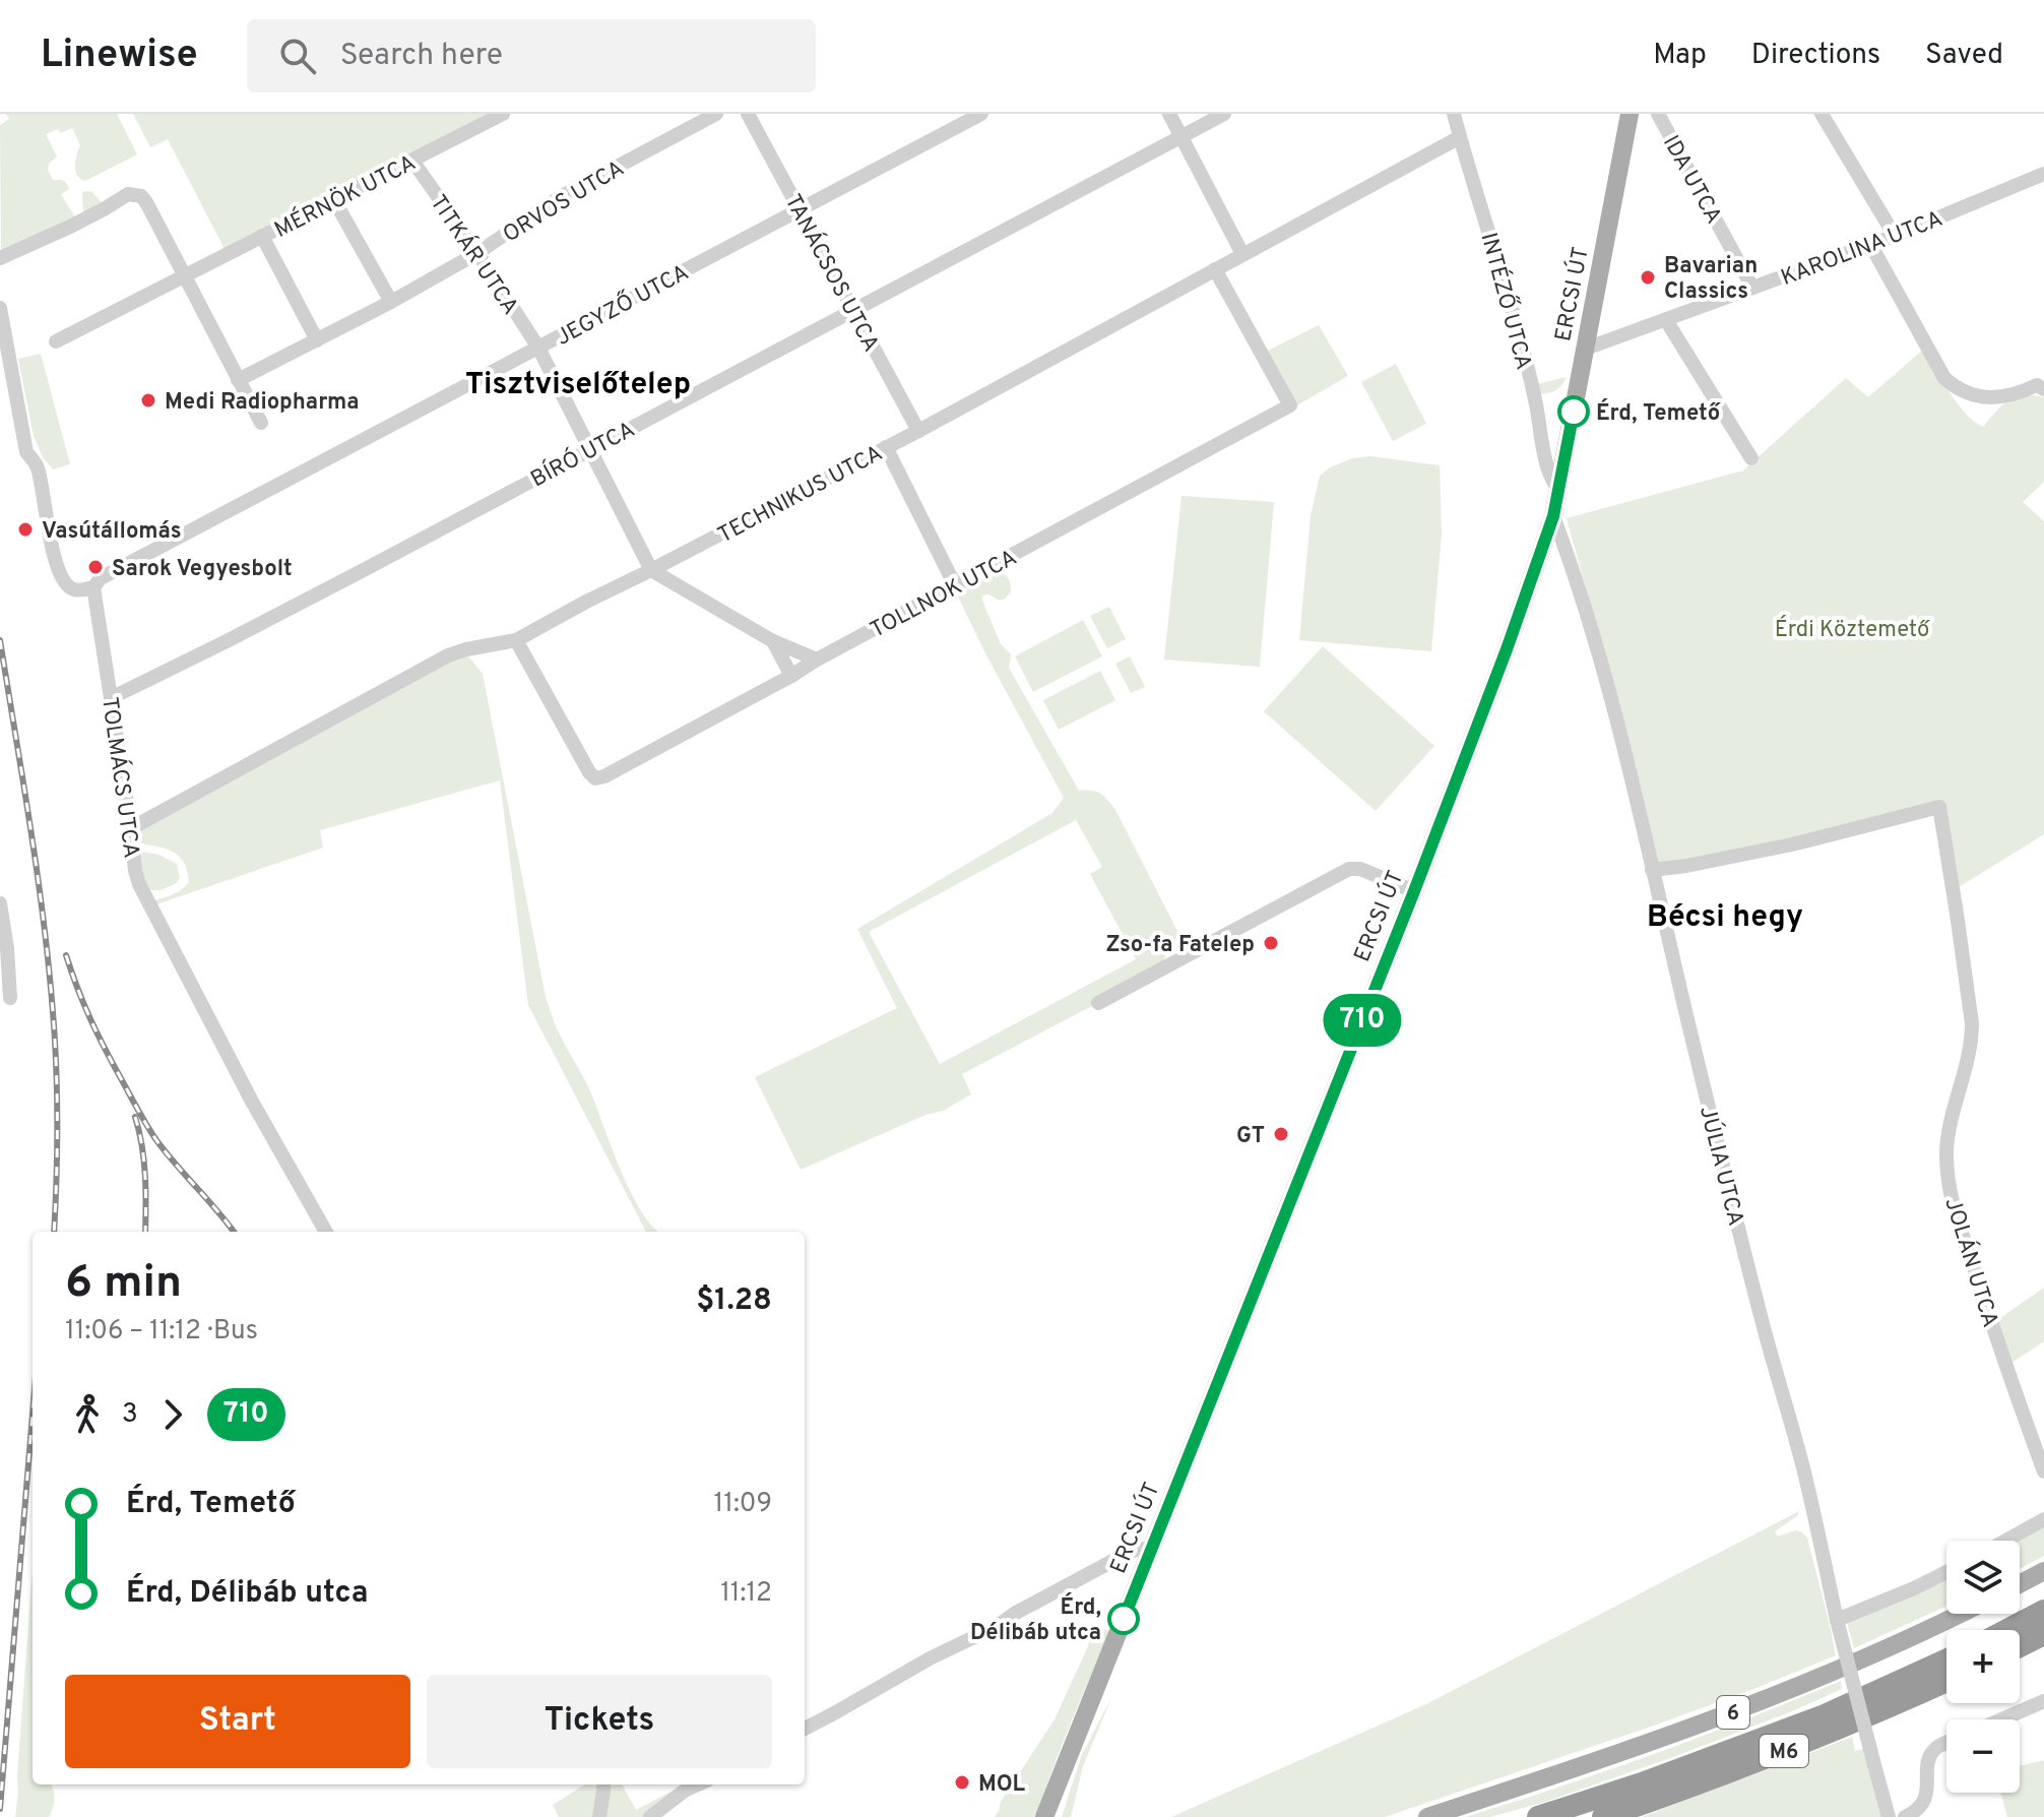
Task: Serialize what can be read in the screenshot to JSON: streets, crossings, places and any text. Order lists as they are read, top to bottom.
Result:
{
  "streets": {
    "highway": ["M6"],
    "main road": ["ERCSI ÚT", "6"],
    "street": [
      "IDA UTCA",
      "MÉRNÖK UTCA",
      "ORVOS UTCA",
      "KAROLINA UTCA",
      "TITKÁR UTCA",
      "TANÁCSOS UTCA",
      "INTÉZŐ UTCA",
      "JEGYZŐ UTCA",
      "BÍRÓ UTCA",
      "TECHNIKUS UTCA",
      "TOLLNOK UTCA",
      "TOLMÁCS UTCA",
      "JÚLIA UTCA",
      "JOLÁN UTCA"
    ]
  },
  "crossings": [
    ["IDA UTCA", "KAROLINA UTCA"],
    ["MÉRNÖK UTCA", "TITKÁR UTCA"],
    ["ORVOS UTCA", "TITKÁR UTCA"],
    ["KAROLINA UTCA", "ERCSI ÚT"],
    ["TITKÁR UTCA", "JEGYZŐ UTCA"],
    ["TITKÁR UTCA", "BÍRÓ UTCA"],
    ["TITKÁR UTCA", "TECHNIKUS UTCA"],
    ["TANÁCSOS UTCA", "JEGYZŐ UTCA"],
    ["TANÁCSOS UTCA", "BÍRÓ UTCA"],
    ["TANÁCSOS UTCA", "TECHNIKUS UTCA"],
    ["ERCSI ÚT", "INTÉZŐ UTCA"],
    ["ERCSI ÚT", "JÚLIA UTCA"],
    ["INTÉZŐ UTCA", "TECHNIKUS UTCA"],
    ["JEGYZŐ UTCA", "TOLMÁCS UTCA"],
    ["BÍRÓ UTCA", "TOLMÁCS UTCA"],
    ["TECHNIKUS UTCA", "TOLLNOK UTCA"],
    ["TECHNIKUS UTCA", "TOLMÁCS UTCA"],
    ["JÚLIA UTCA", "JOLÁN UTCA"]
  ],
  "districts": ["Tisztviselőtelep", "Bécsi hegy"],
  "parks": ["Érdi Köztemető"],
  "places": [
    "Bavarian Classics",
    "Medi Radiopharma",
    "Érd, Temető",
    "Vasútállomás",
    "Sarok Vegyesbolt",
    "Zso-fa Fatelep",
    "GT",
    "Érd, Délibáb utca",
    "MOL"
  ],
  "lines": ["bus line 710"],
  "page": {
    "header": "Linewise",
    "search": "Search here",
    "nav": ["Map", "Directions", "Saved"],
    "on_map": "710",
    "heading": ["6 min", "11:06 – 11:12 · Bus", "$1.28"],
    "legs": ["3", "710"],
    "list": [
      {
        "name": "Érd, Temető",
        "value": "11:09"
      },
      {
        "name": "Érd, Délibáb utca",
        "value": "11:12"
      }
    ],
    "map_buttons": ["+", "−"],
    "buttons": ["Start", "Tickets"]
  }
}
